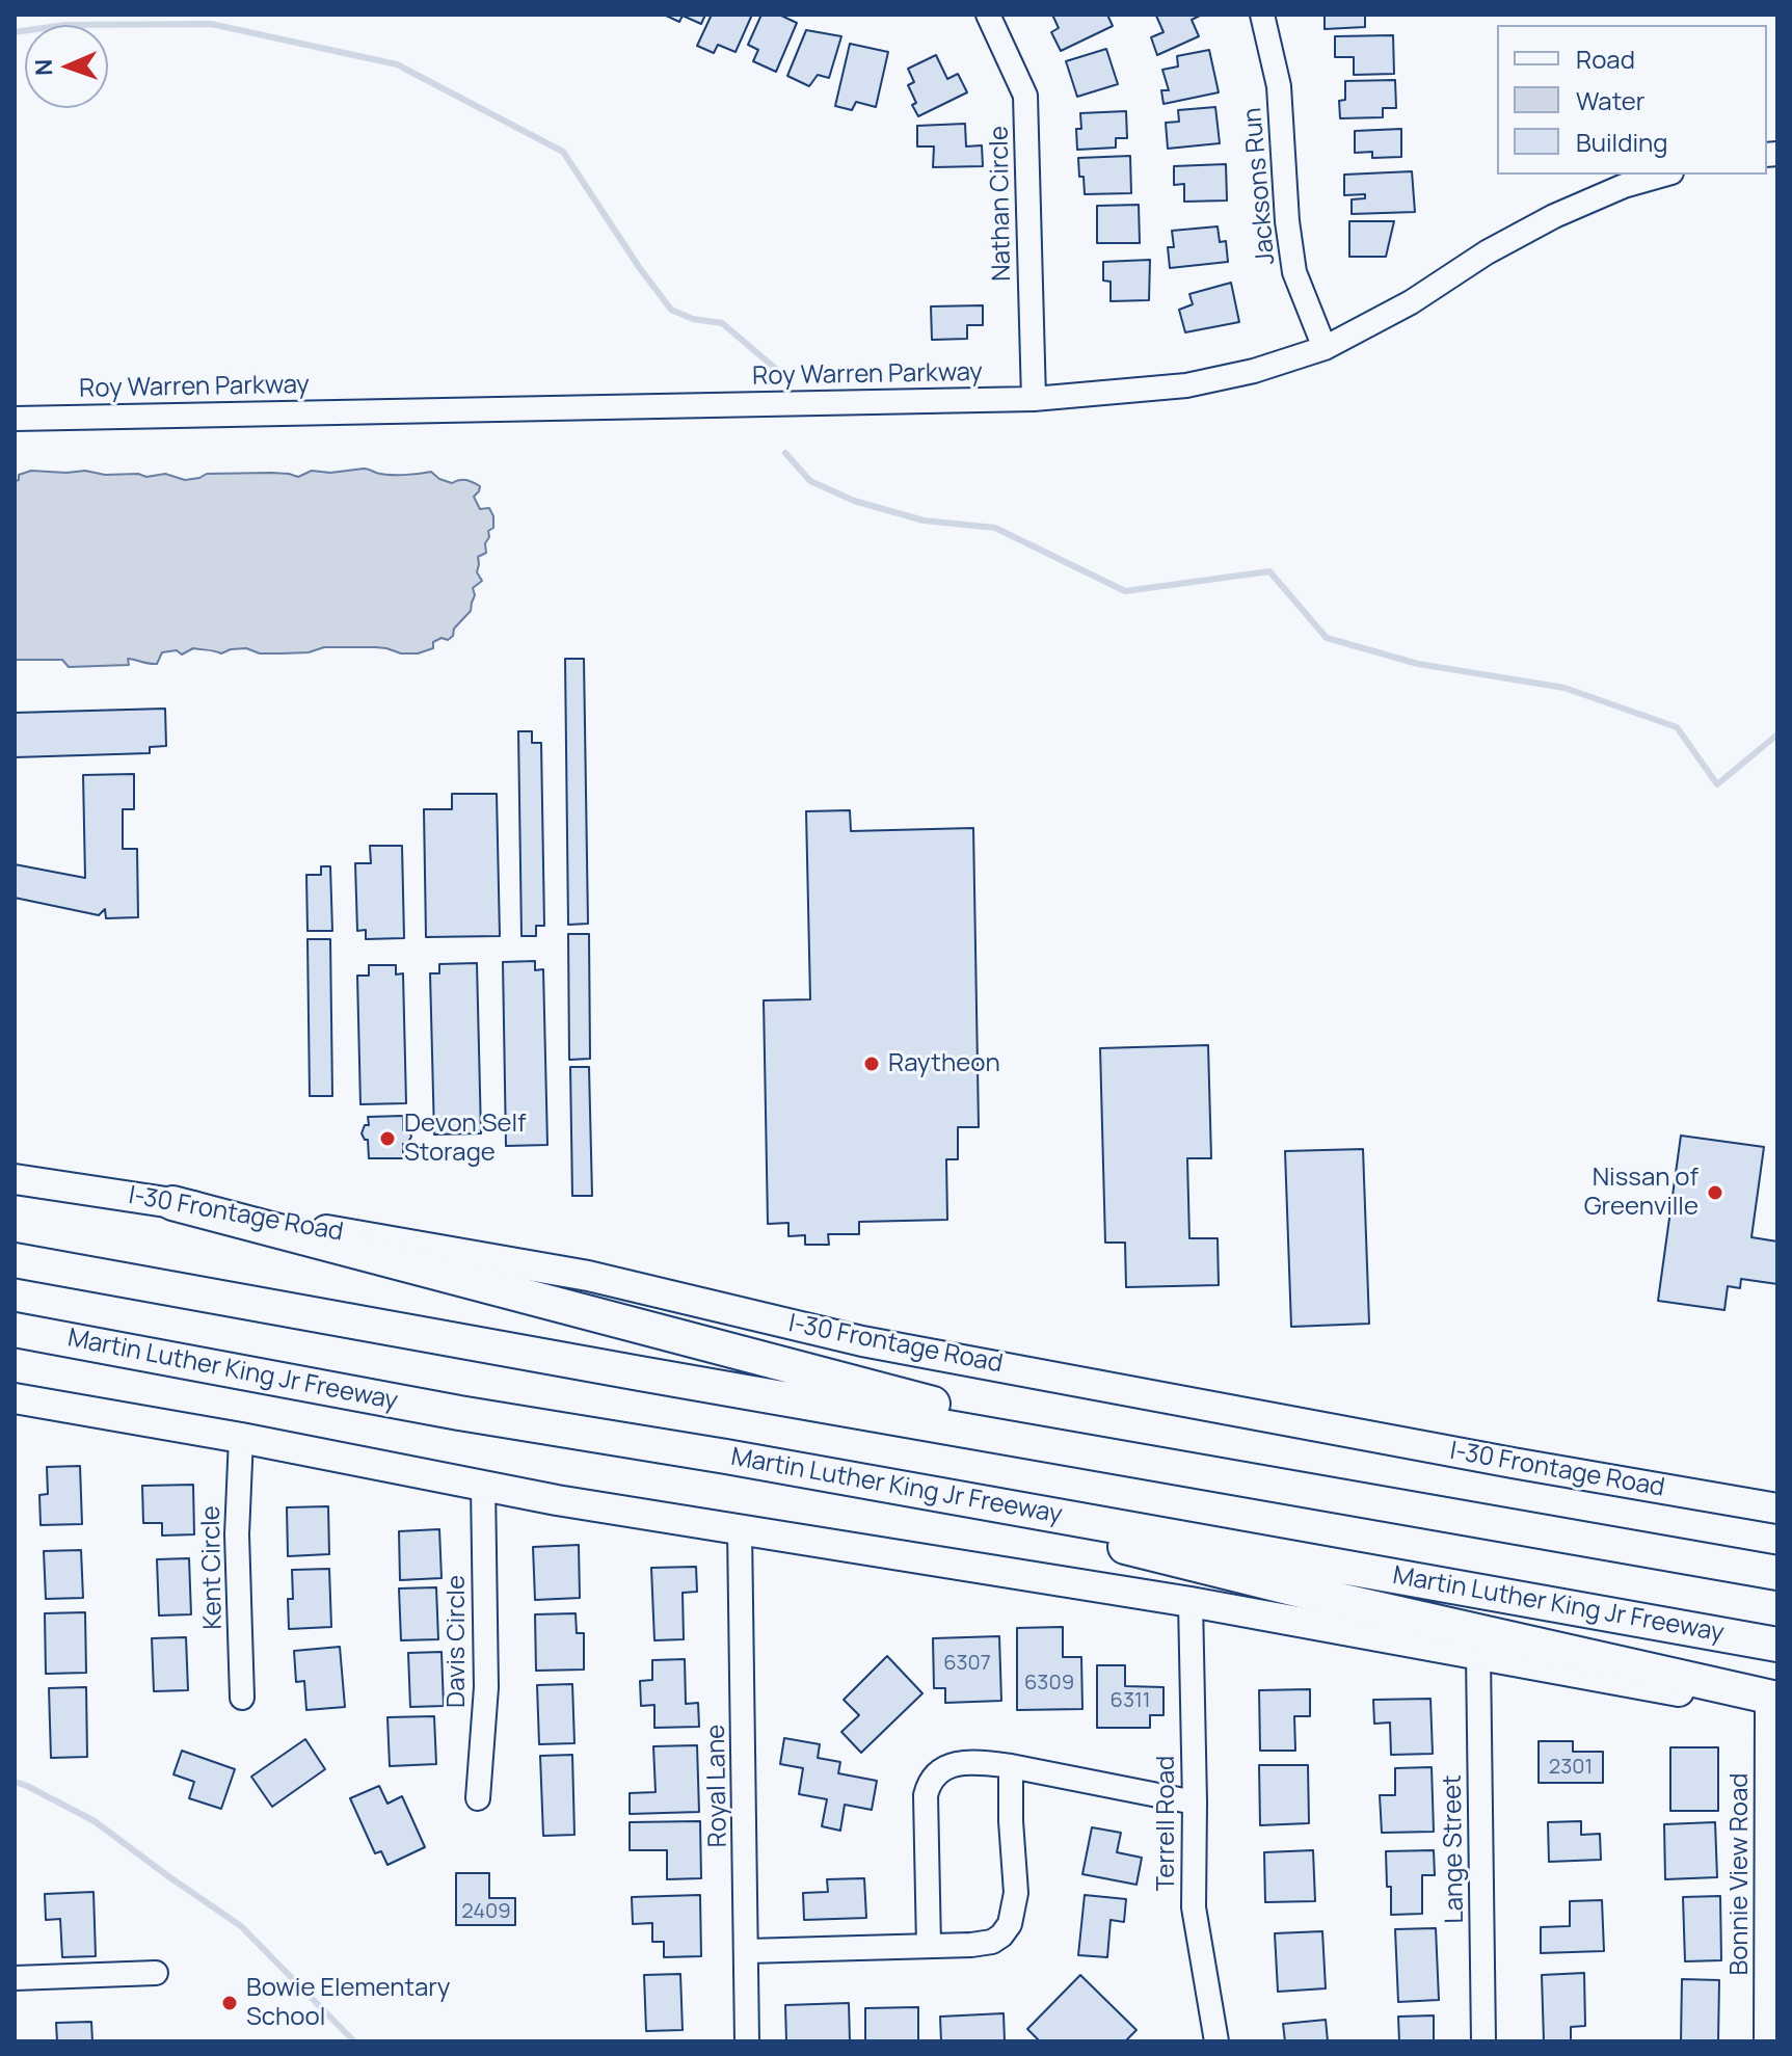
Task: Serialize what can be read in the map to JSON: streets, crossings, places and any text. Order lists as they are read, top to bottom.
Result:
{
  "streets": {
    "highway": ["Martin Luther King Jr Freeway"],
    "main road": ["I-30 Frontage Road"],
    "street": [
      "Jacksons Run",
      "Nathan Circle",
      "Roy Warren Parkway",
      "Kent Circle",
      "Davis Circle",
      "Royal Lane",
      "Terrell Road",
      "Lange Street",
      "Bonnie View Road"
    ]
  },
  "crossings": [
    ["Jacksons Run", "Roy Warren Parkway"],
    ["Nathan Circle", "Roy Warren Parkway"]
  ],
  "places": [
    "Raytheon",
    "Devon Self Storage",
    "Nissan of Greenville",
    "Bowie Elementary School"
  ],
  "house_numbers": [
    "6307",
    "6309",
    "6311",
    "2301",
    "2409"
  ],
  "legend": ["Road", "Water", "Building"],
  "north": "left"
}
